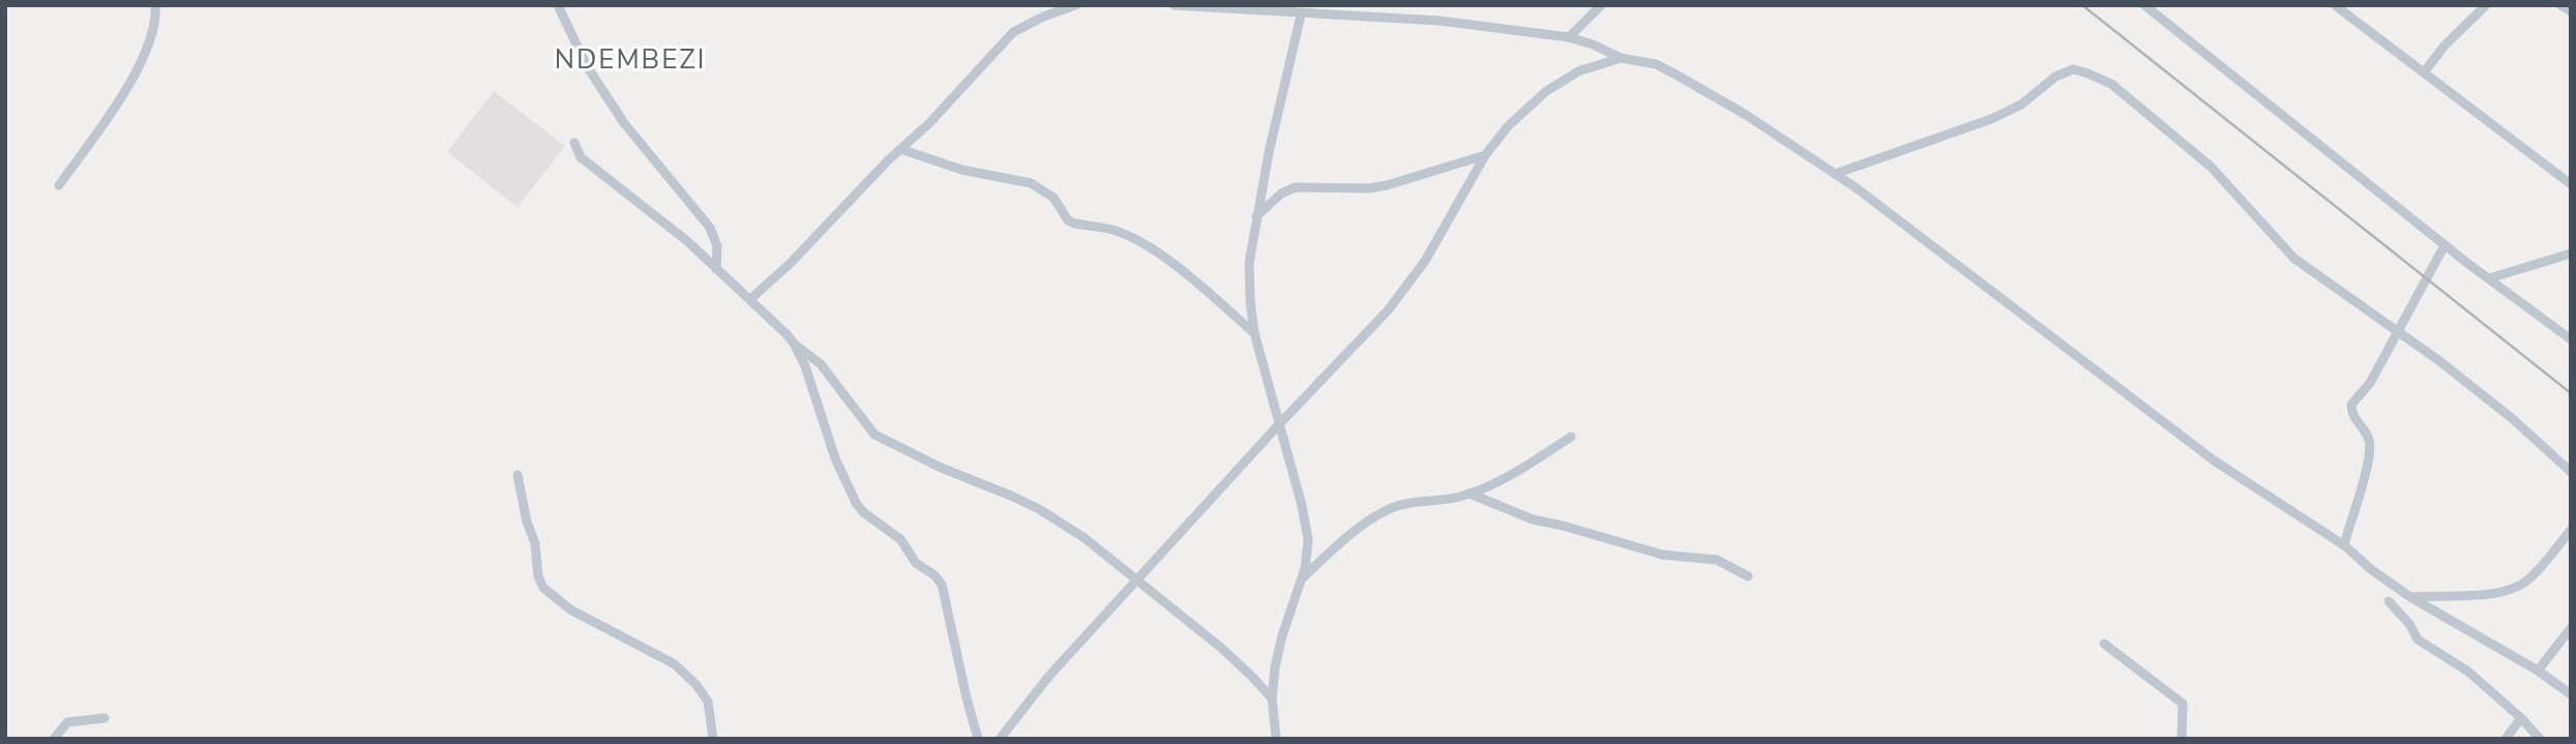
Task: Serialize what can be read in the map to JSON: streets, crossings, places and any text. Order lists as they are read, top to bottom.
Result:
{
  "districts": ["NDEMBEZI"]
}
